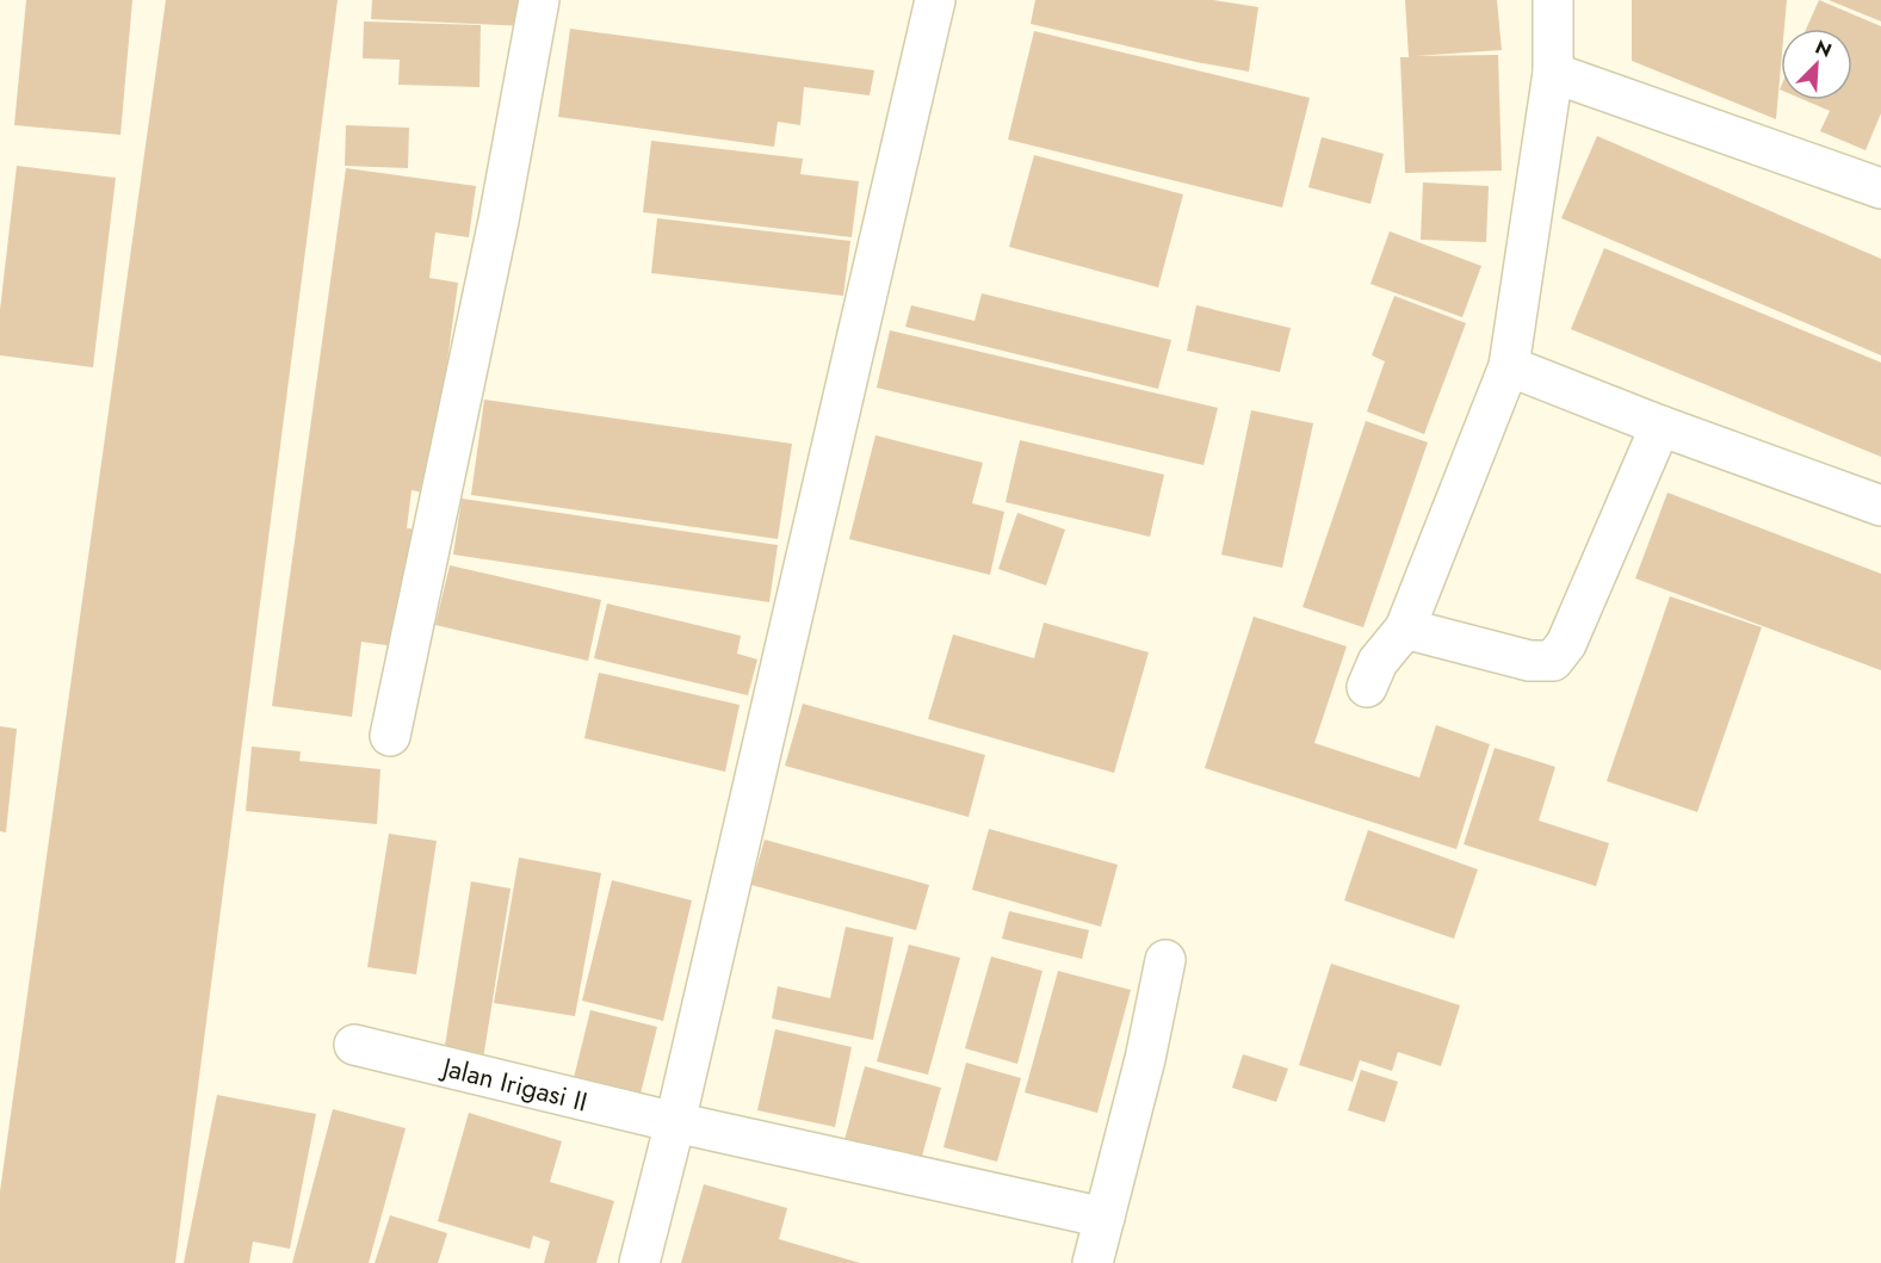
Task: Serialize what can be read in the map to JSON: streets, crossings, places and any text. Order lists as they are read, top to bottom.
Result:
{
  "streets": {
    "street": ["Jalan Irigasi II"]
  },
  "north": "top right"
}
